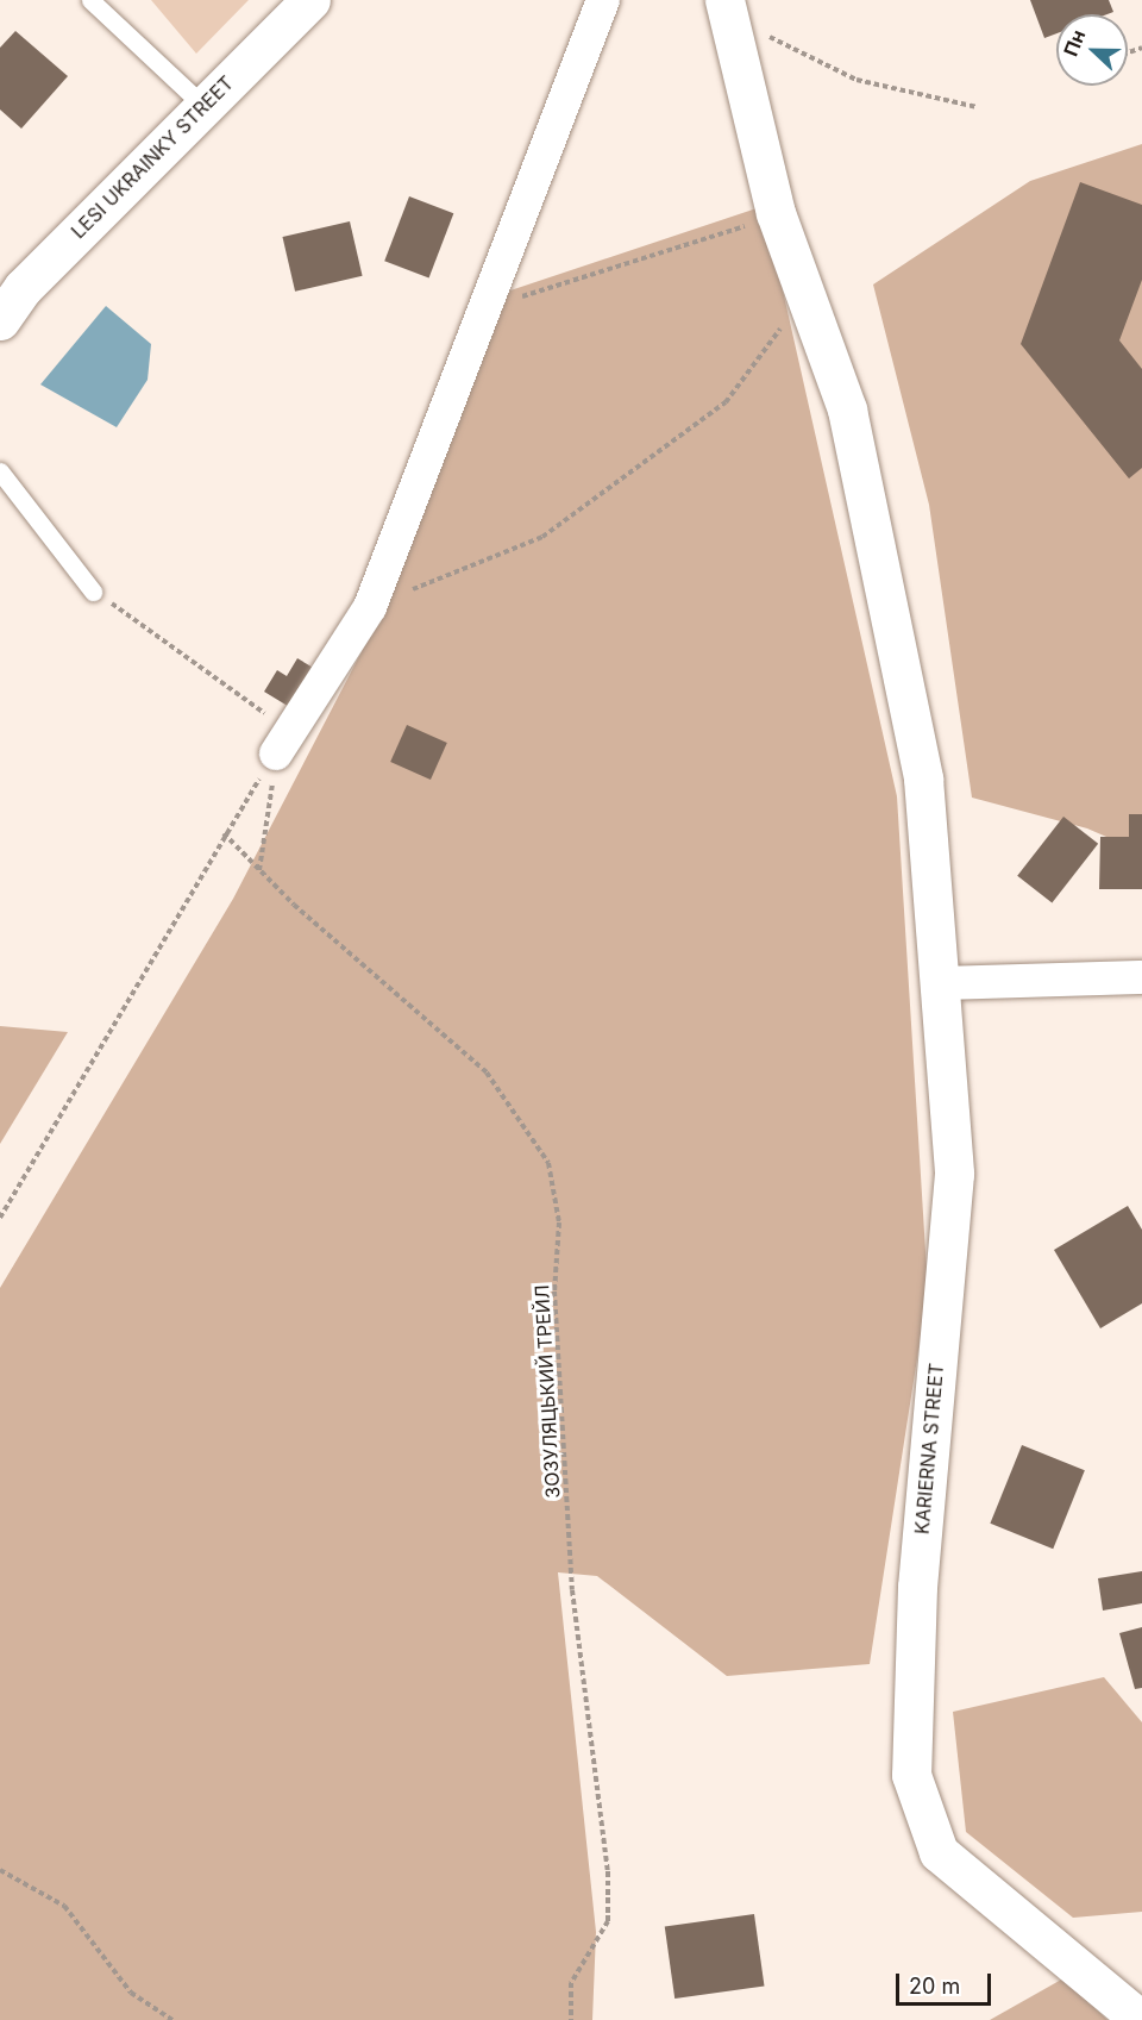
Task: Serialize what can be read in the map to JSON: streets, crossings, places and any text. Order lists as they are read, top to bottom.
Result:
{
  "streets": {
    "street": ["LESI UKRAINKY STREET", "KARIERNA STREET"],
    "path": ["ЗОЗУЛЯЦЬКИЙ ТРЕЙЛ"]
  },
  "scale_bar": "20 m",
  "north": "left"
}
